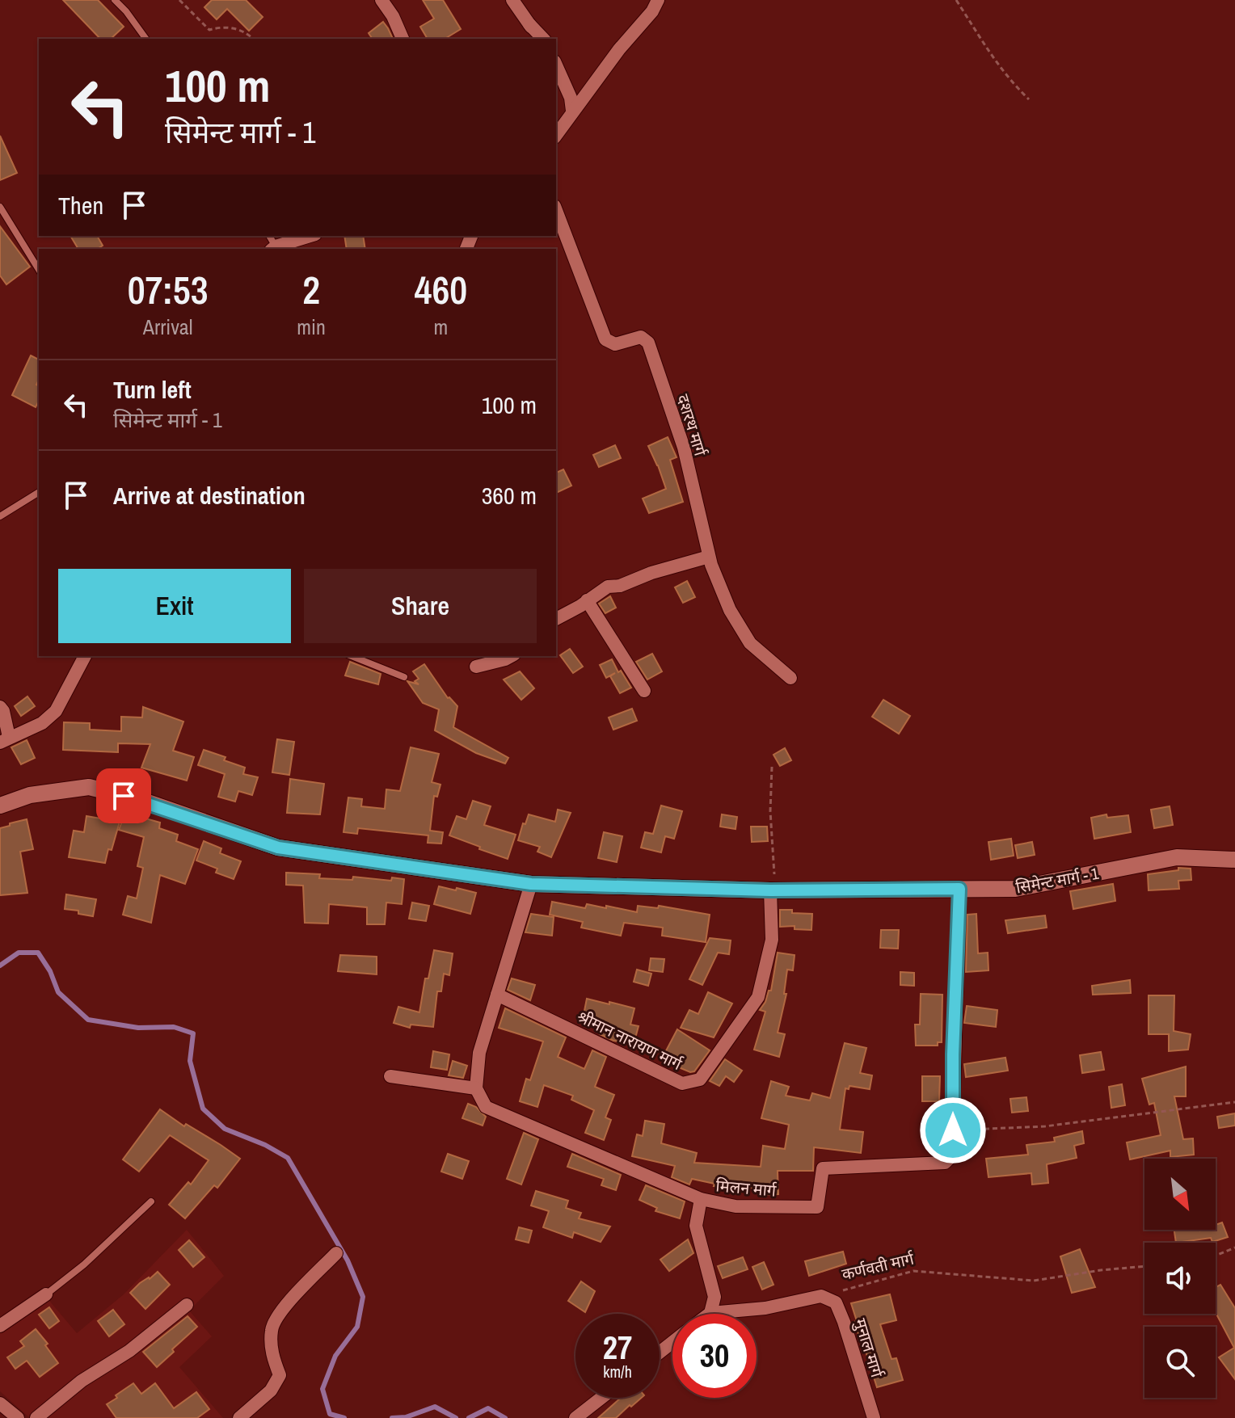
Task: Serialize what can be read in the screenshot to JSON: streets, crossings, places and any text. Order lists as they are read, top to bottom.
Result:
{
  "streets": {
    "street": [
      "दशरथ मार्ग",
      "सिमेन्ट मार्ग - 1",
      "श्रीमान नारायण मार्ग",
      "मिलन मार्ग",
      "मुनाल मार्ग"
    ],
    "path": ["कर्णवती मार्ग"]
  },
  "crossings": [
    ["सिमेन्ट मार्ग - 1", "श्रीमान नारायण मार्ग"],
    ["सिमेन्ट मार्ग - 1", "मिलन मार्ग"],
    ["कर्णवती मार्ग", "मुनाल मार्ग"]
  ],
  "north": "bottom right",
  "page": {
    "turn": ["100 m", "सिमेन्ट मार्ग - 1"],
    "then": "Then",
    "eta": [
      "07:53",
      "Arrival",
      "2",
      "min",
      "460",
      "m"
    ],
    "list": [
      {
        "name": "Turn left",
        "note": "सिमेन्ट मार्ग - 1",
        "value": "100 m"
      },
      {
        "name": "Arrive at destination",
        "value": "360 m"
      }
    ],
    "buttons": ["Exit", "Share"],
    "speed": "27 km/h",
    "limit": "30"
  }
}
